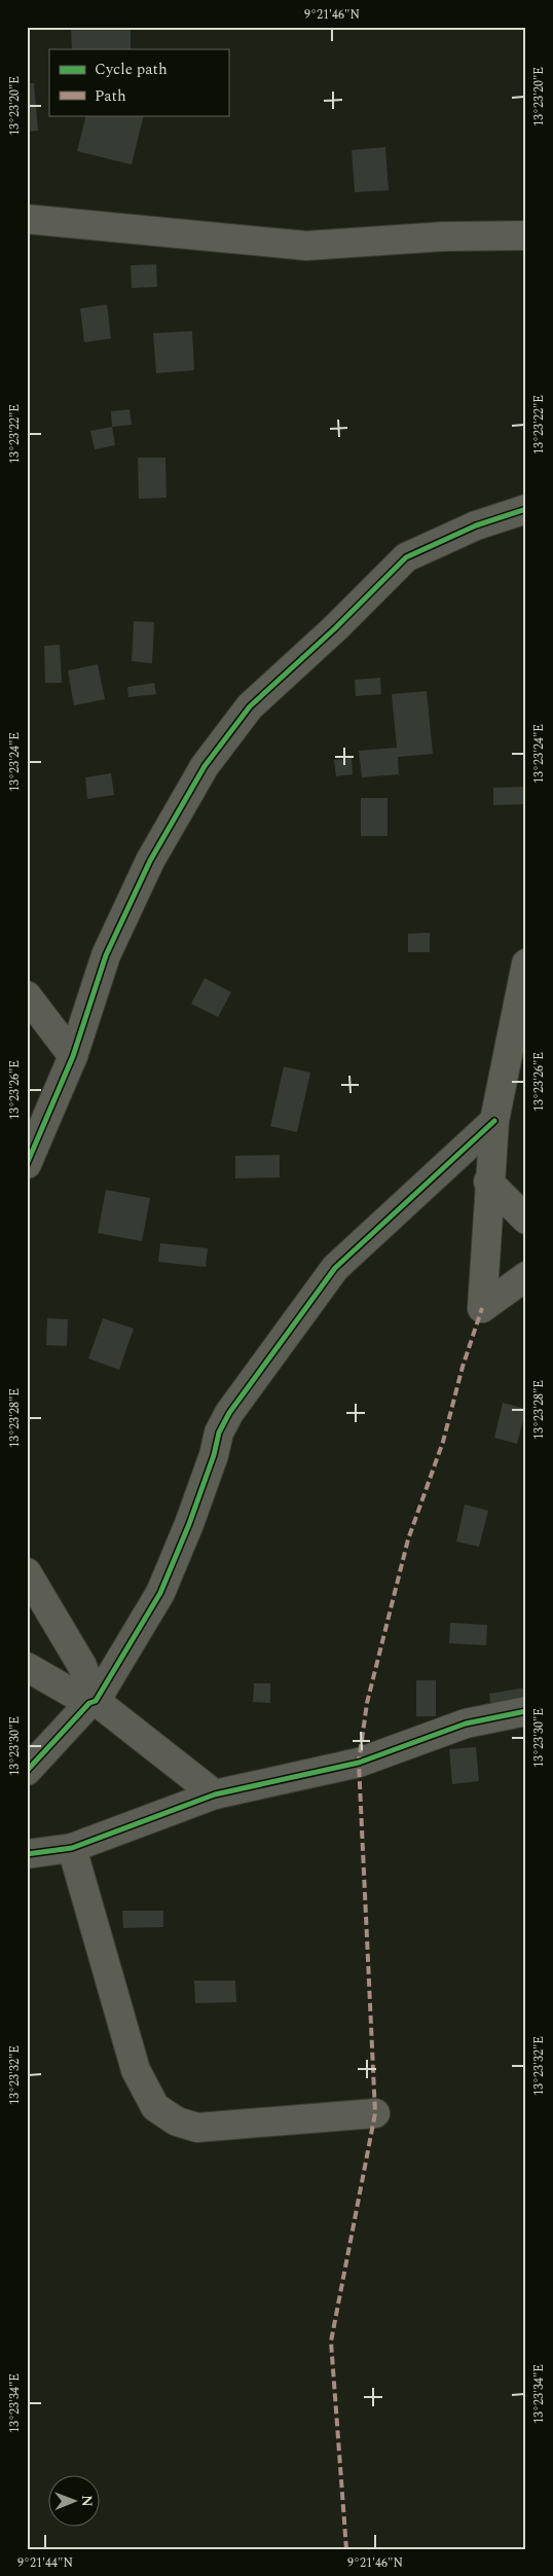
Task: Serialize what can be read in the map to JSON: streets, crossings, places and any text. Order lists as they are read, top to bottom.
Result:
{
  "legend": ["Cycle path", "Path"],
  "north": "right",
  "coordinates": [
    "9°21'46\"N",
    "13°23'20\"E",
    "13°23'22\"E",
    "13°23'24\"E",
    "13°23'26\"E",
    "13°23'28\"E",
    "13°23'30\"E",
    "13°23'32\"E",
    "13°23'34\"E",
    "9°21'44\"N"
  ]
}
